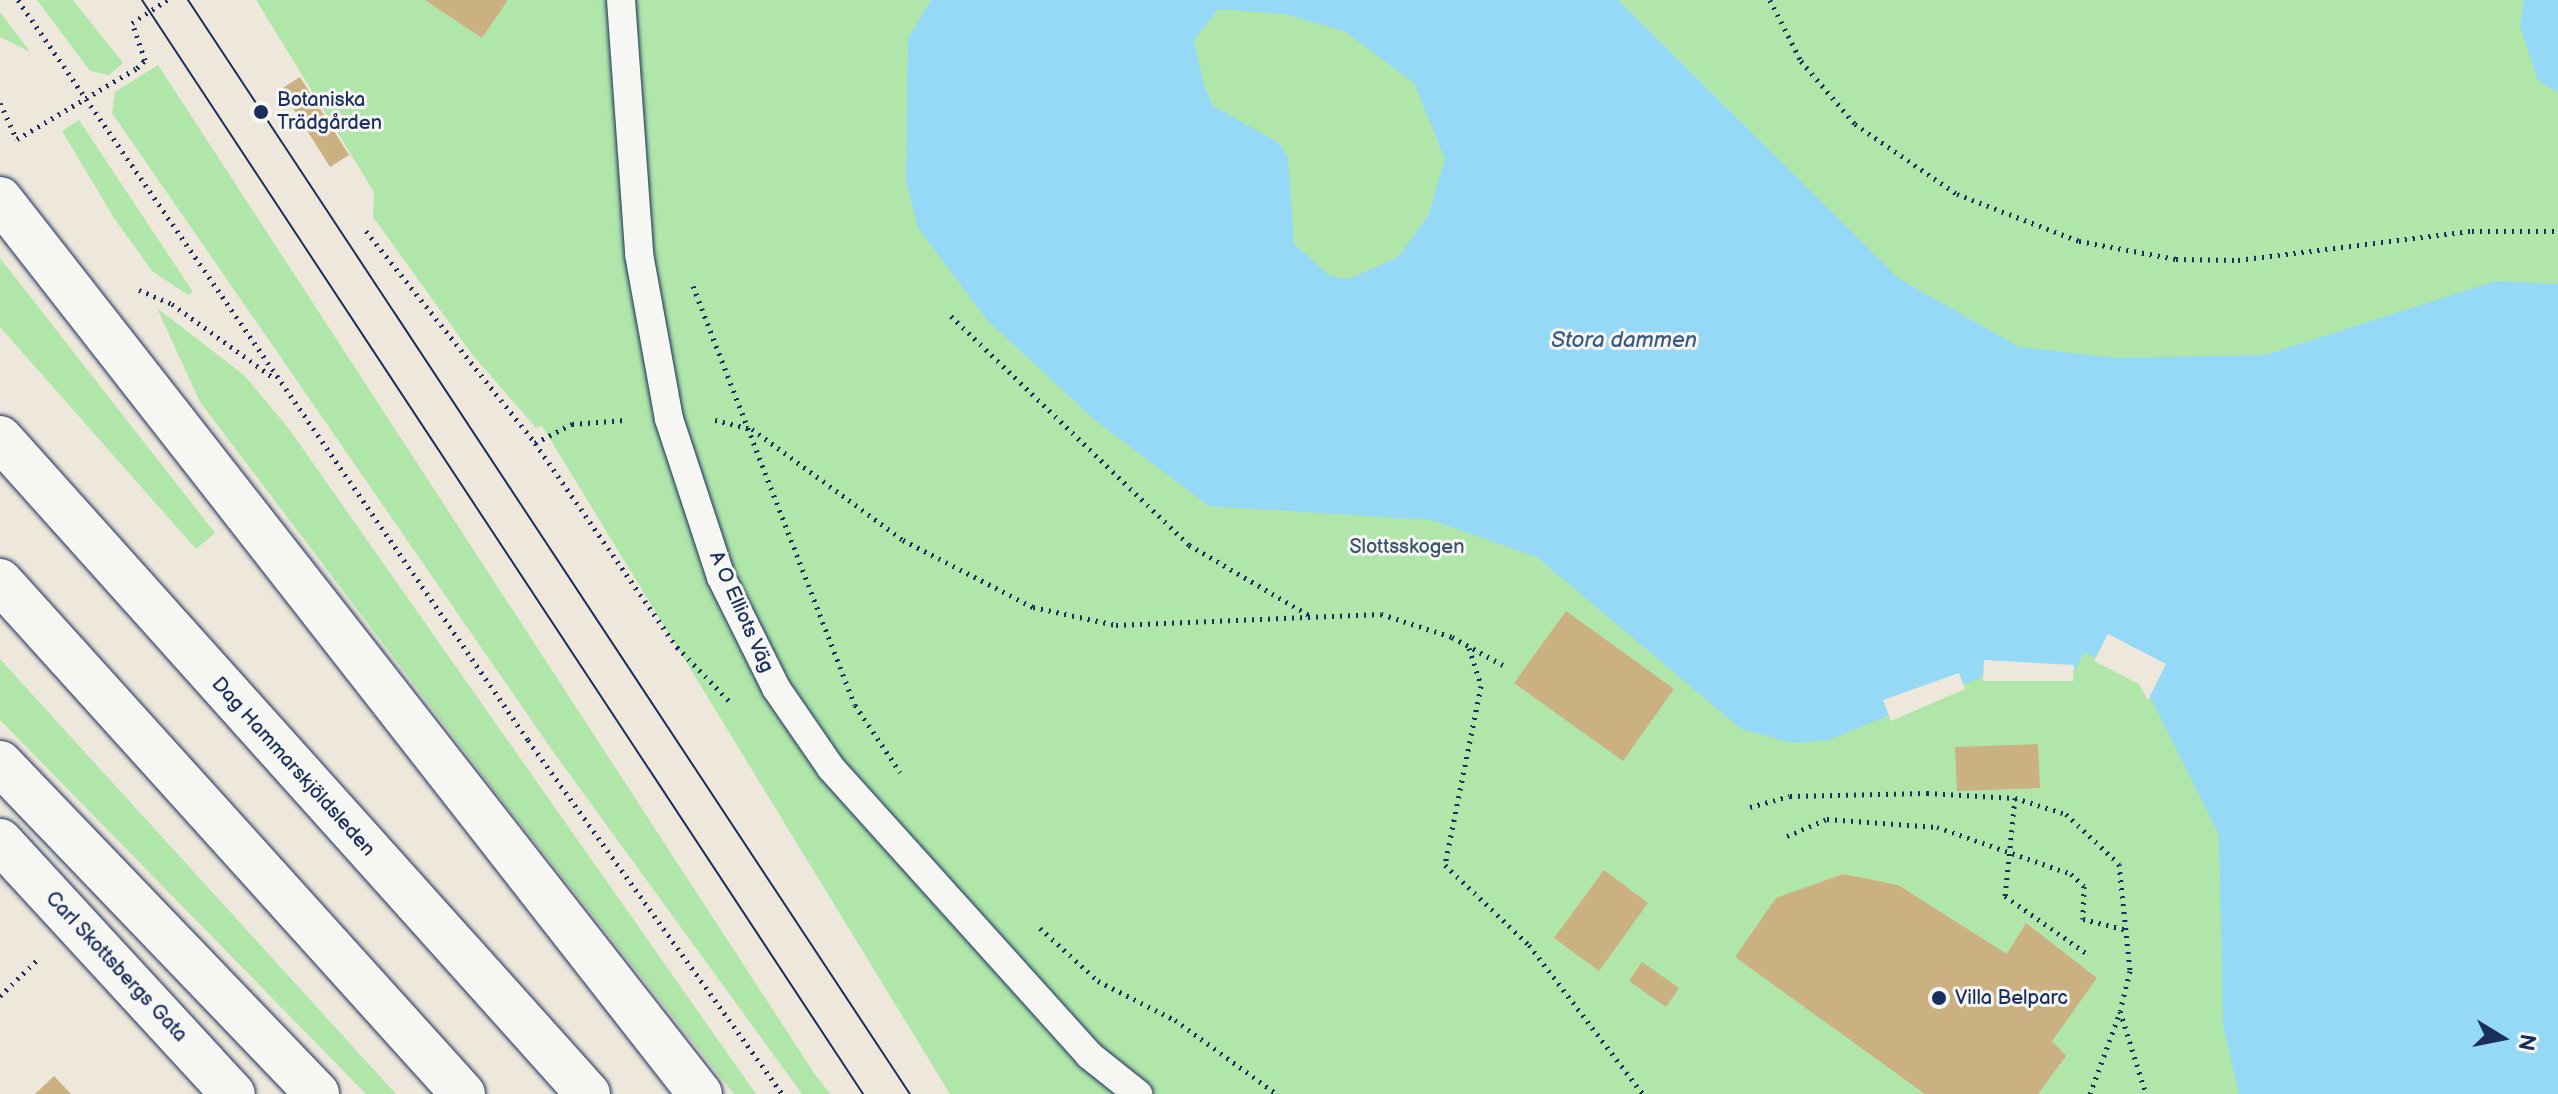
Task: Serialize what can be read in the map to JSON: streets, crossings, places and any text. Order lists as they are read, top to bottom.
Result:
{
  "streets": {
    "main road": ["Dag Hammarskjöldsleden", "Carl Skottsbergs Gata"],
    "lane": ["A O Elliots Väg"]
  },
  "water": ["Stora dammen"],
  "parks": ["Slottsskogen"],
  "places": ["Botaniska Trädgården", "Villa Belparc"],
  "north": "right"
}
